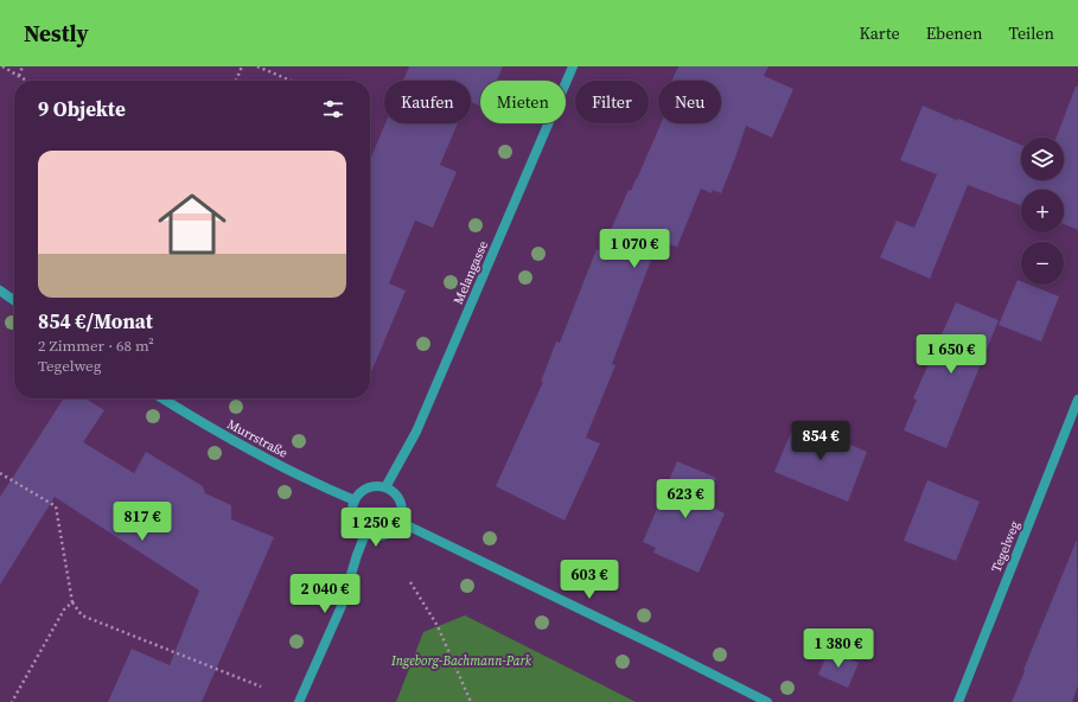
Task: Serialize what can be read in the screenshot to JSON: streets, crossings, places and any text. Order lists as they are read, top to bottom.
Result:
{
  "streets": {
    "street": ["Melangasse", "Murrstraße", "Tegelweg"]
  },
  "crossings": [
    ["Melangasse", "Murrstraße"]
  ],
  "parks": ["Ingeborg-Bachmann-Park"],
  "page": {
    "header": "Nestly",
    "nav": ["Karte", "Ebenen", "Teilen"],
    "chip": [
      "Kaufen",
      "Mieten",
      "Filter",
      "Neu"
    ],
    "heading": "9 Objekte",
    "map_buttons": ["+", "−"],
    "list": [
      {
        "name": "854 €/Monat",
        "note": "2 Zimmer · 68 m² · Tegelweg"
      }
    ],
    "price": [
      "1 070 €",
      "1 650 €",
      "854 €",
      "623 €",
      "817 €",
      "1 250 €",
      "603 €",
      "2 040 €",
      "1 380 €"
    ]
  }
}
